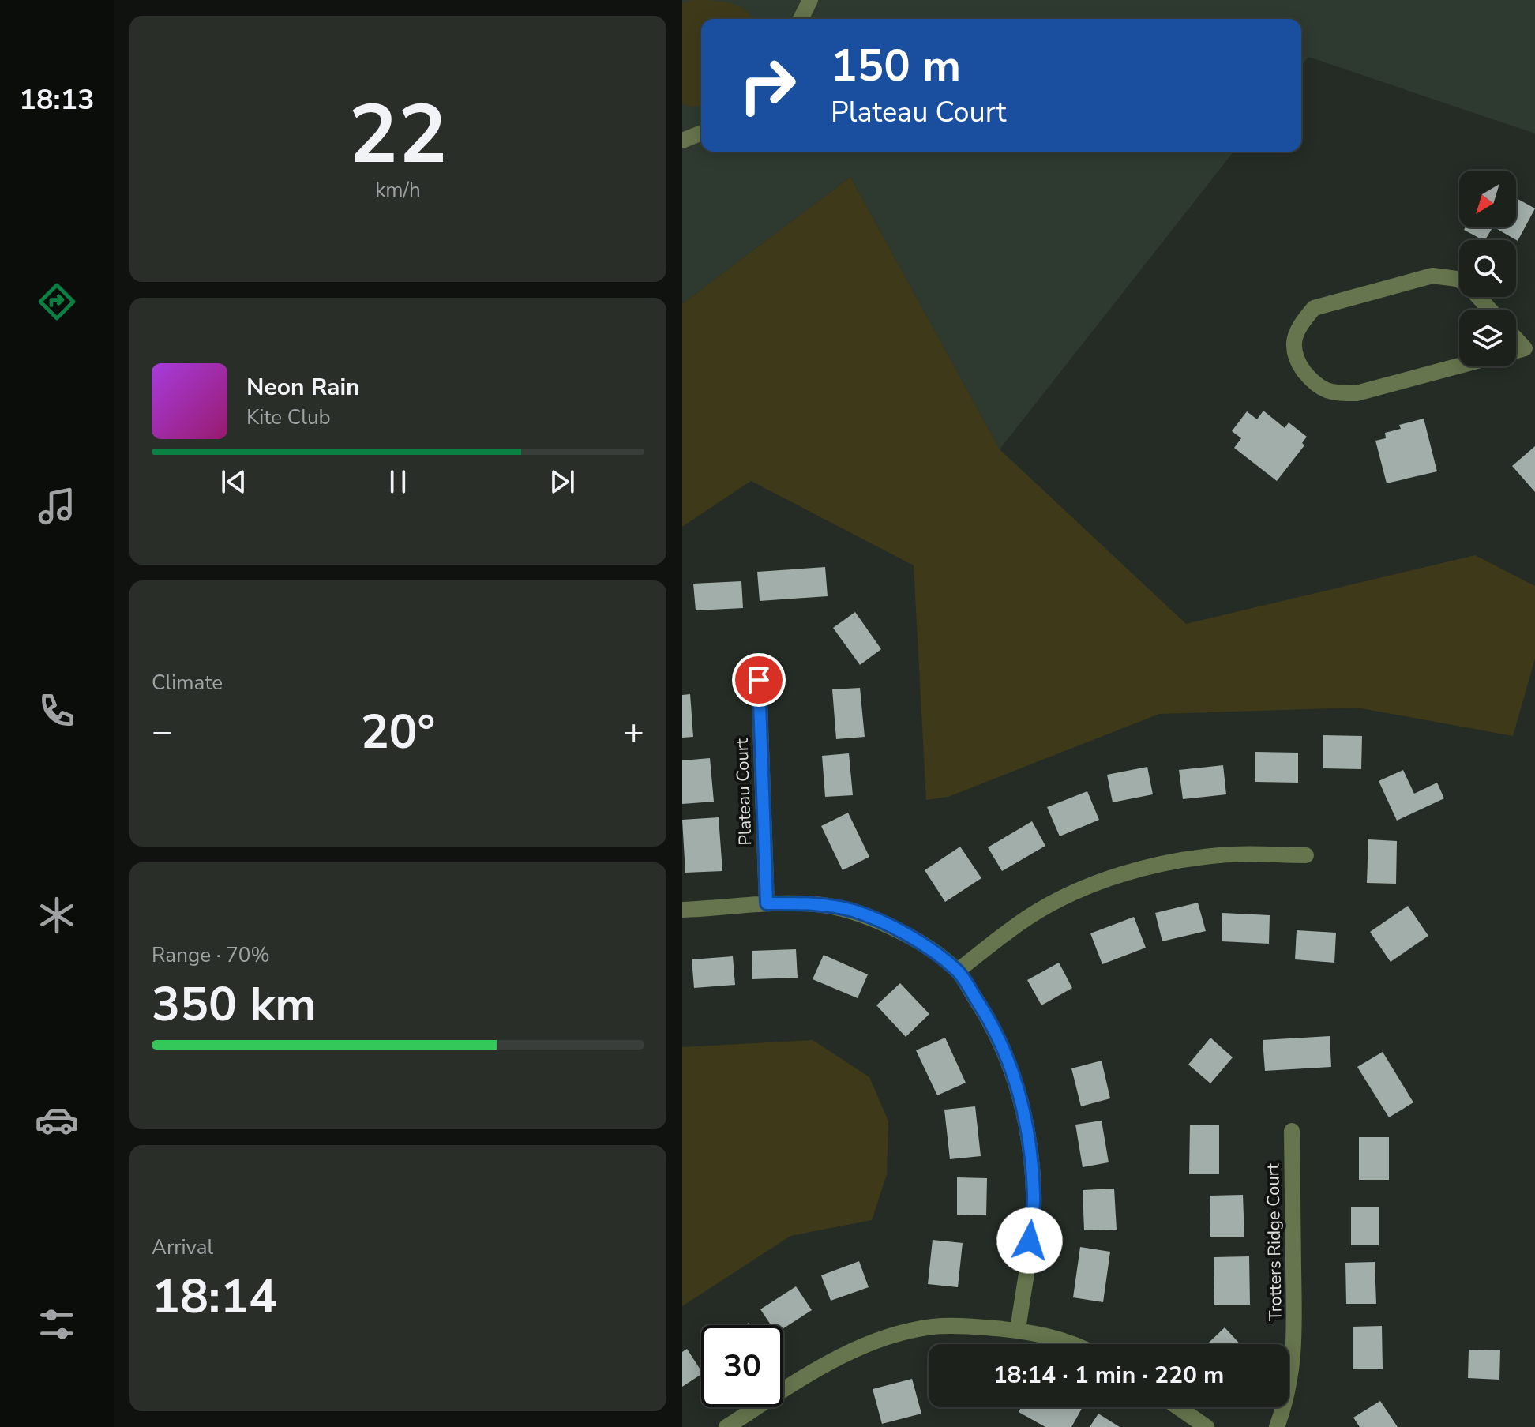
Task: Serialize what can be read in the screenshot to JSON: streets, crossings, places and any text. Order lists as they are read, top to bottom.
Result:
{
  "streets": {
    "street": ["Plateau Court", "Trotters Ridge Court"]
  },
  "north": "bottom left",
  "page": {
    "tabs": "18:13",
    "tile": [
      ["22", "km/h"],
      "Climate",
      ["Range · 70%", "350 km"],
      ["Arrival", "18:14"]
    ],
    "turn": ["150 m", "Plateau Court"],
    "song": ["Neon Rain", "Kite Club"],
    "heat": ["−", "20°", "+"],
    "limit": "30",
    "trip": "18:14 · 1 min · 220 m"
  }
}
